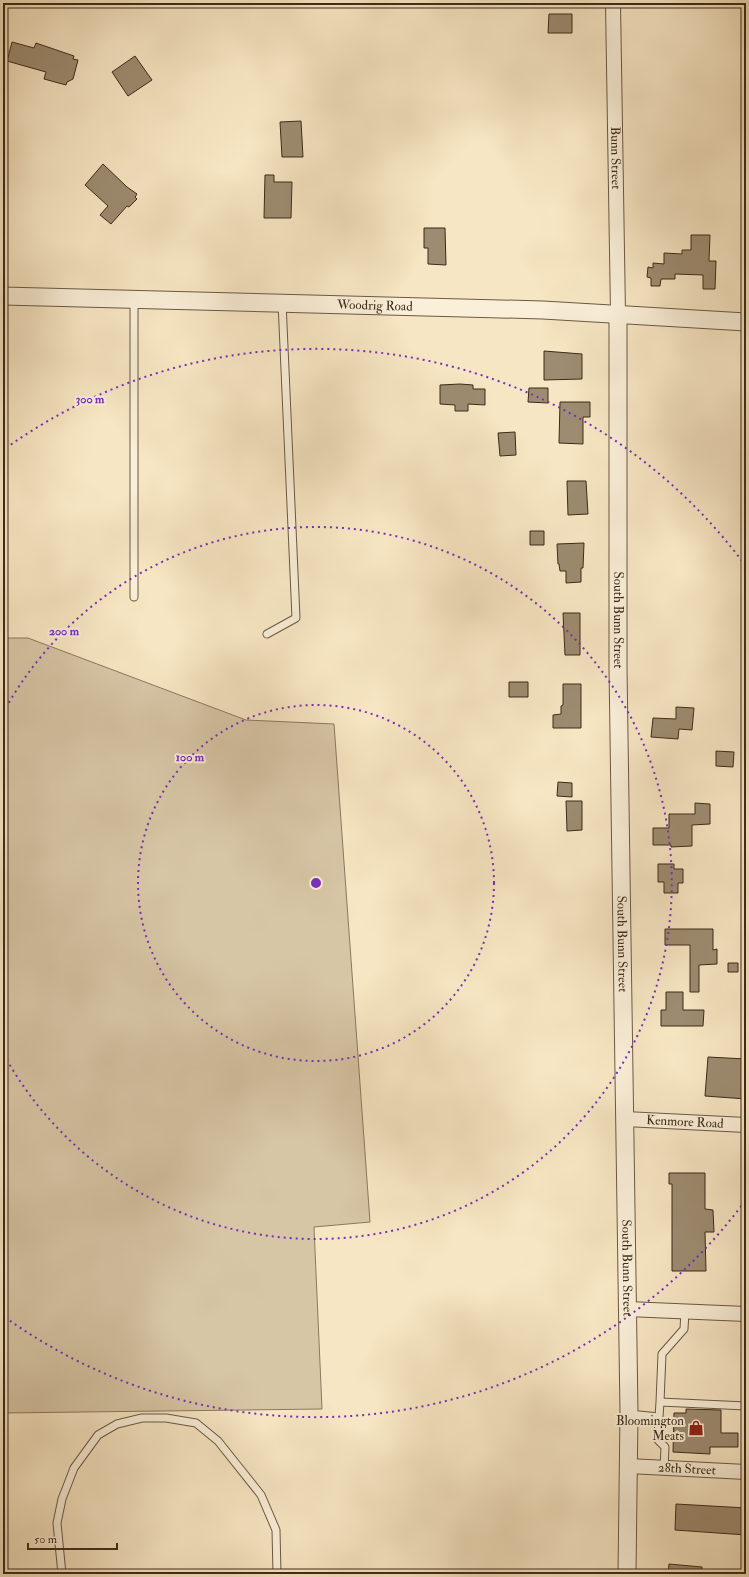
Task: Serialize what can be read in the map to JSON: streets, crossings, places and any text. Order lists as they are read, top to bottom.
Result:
{
  "streets": {
    "street": [
      "Bunn Street",
      "Woodrig Road",
      "South Bunn Street",
      "Kenmore Road",
      "28th Street"
    ]
  },
  "crossings": [
    ["Bunn Street", "Woodrig Road"],
    ["Bunn Street", "South Bunn Street"],
    ["Woodrig Road", "South Bunn Street"],
    ["South Bunn Street", "Kenmore Road"],
    ["South Bunn Street", "28th Street"]
  ],
  "places": {
    "shop": ["Bloomington Meats"]
  },
  "scale_bar": "50 m",
  "rings": ["300 m", "200 m", "100 m"]
}
